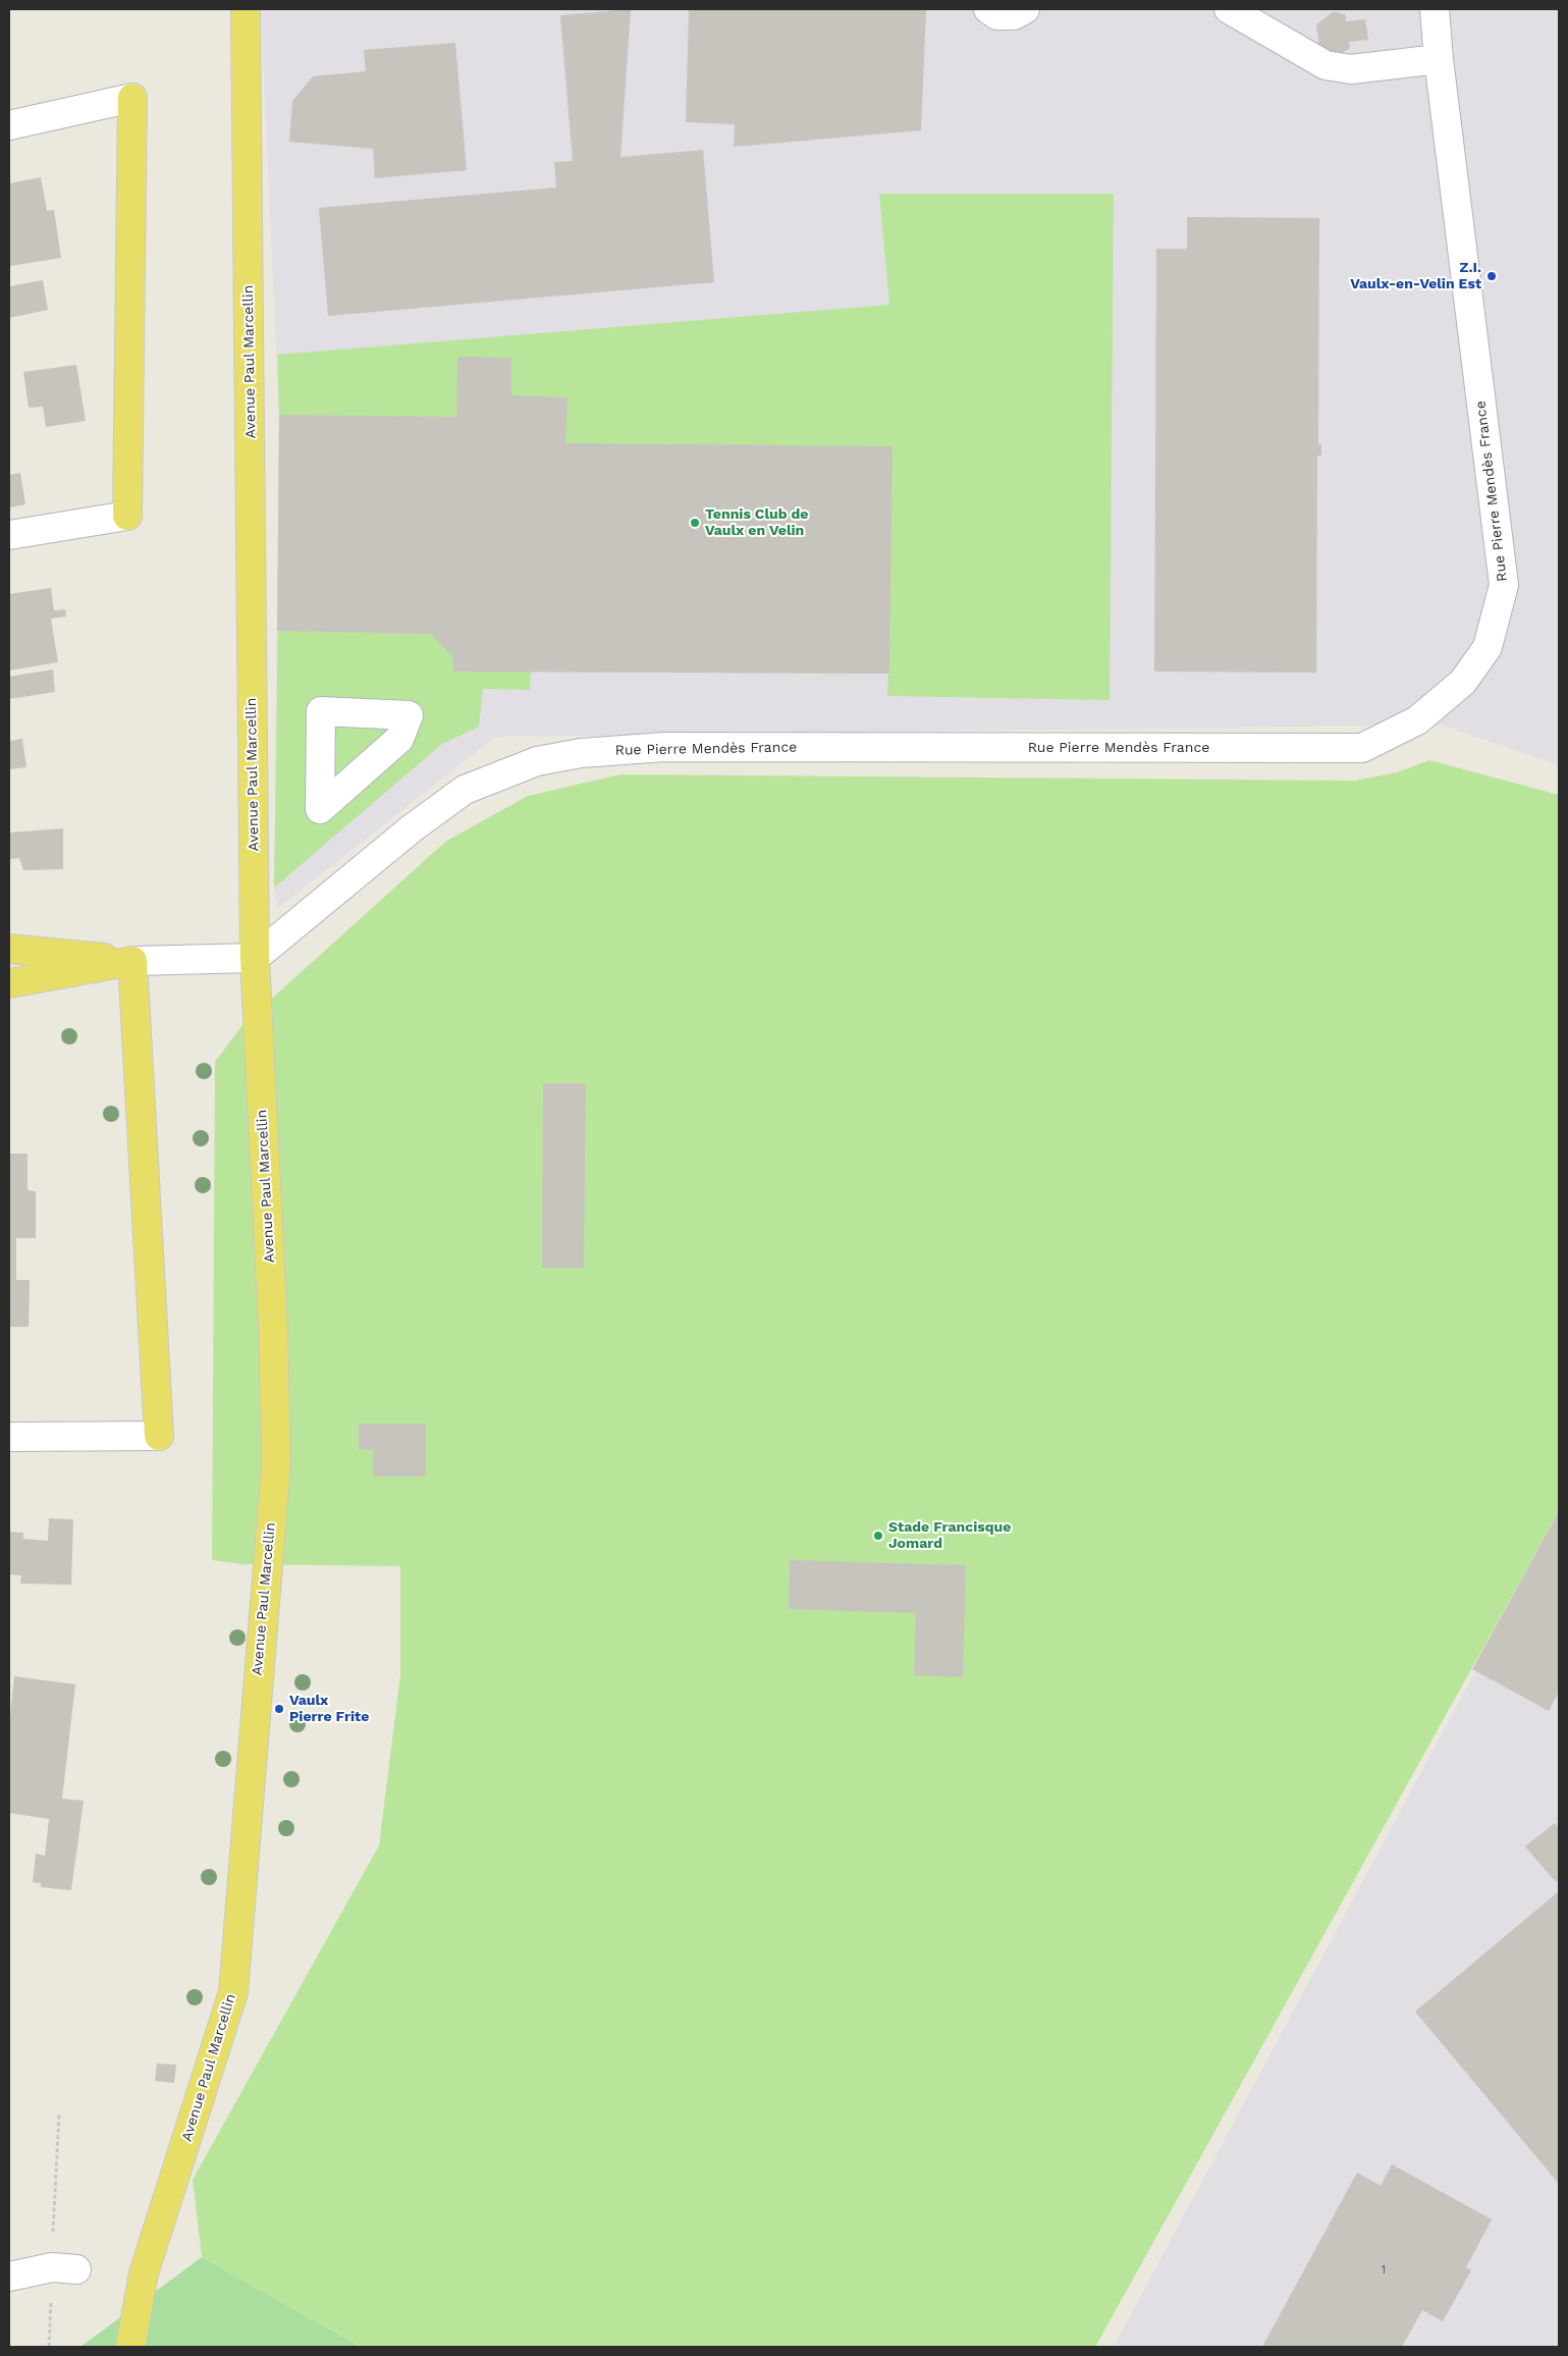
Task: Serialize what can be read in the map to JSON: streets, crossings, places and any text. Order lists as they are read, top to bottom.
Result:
{
  "streets": {
    "main road": ["Avenue Paul Marcellin"],
    "street": ["Rue Pierre Mendès France"]
  },
  "crossings": [
    ["Avenue Paul Marcellin", "Rue Pierre Mendès France"]
  ],
  "places": [
    "Z.I. Vaulx-en-Velin Est",
    "Tennis Club de Vaulx en Velin",
    "Stade Francisque Jomard",
    "Vaulx Pierre Frite"
  ],
  "house_numbers": ["1"]
}
